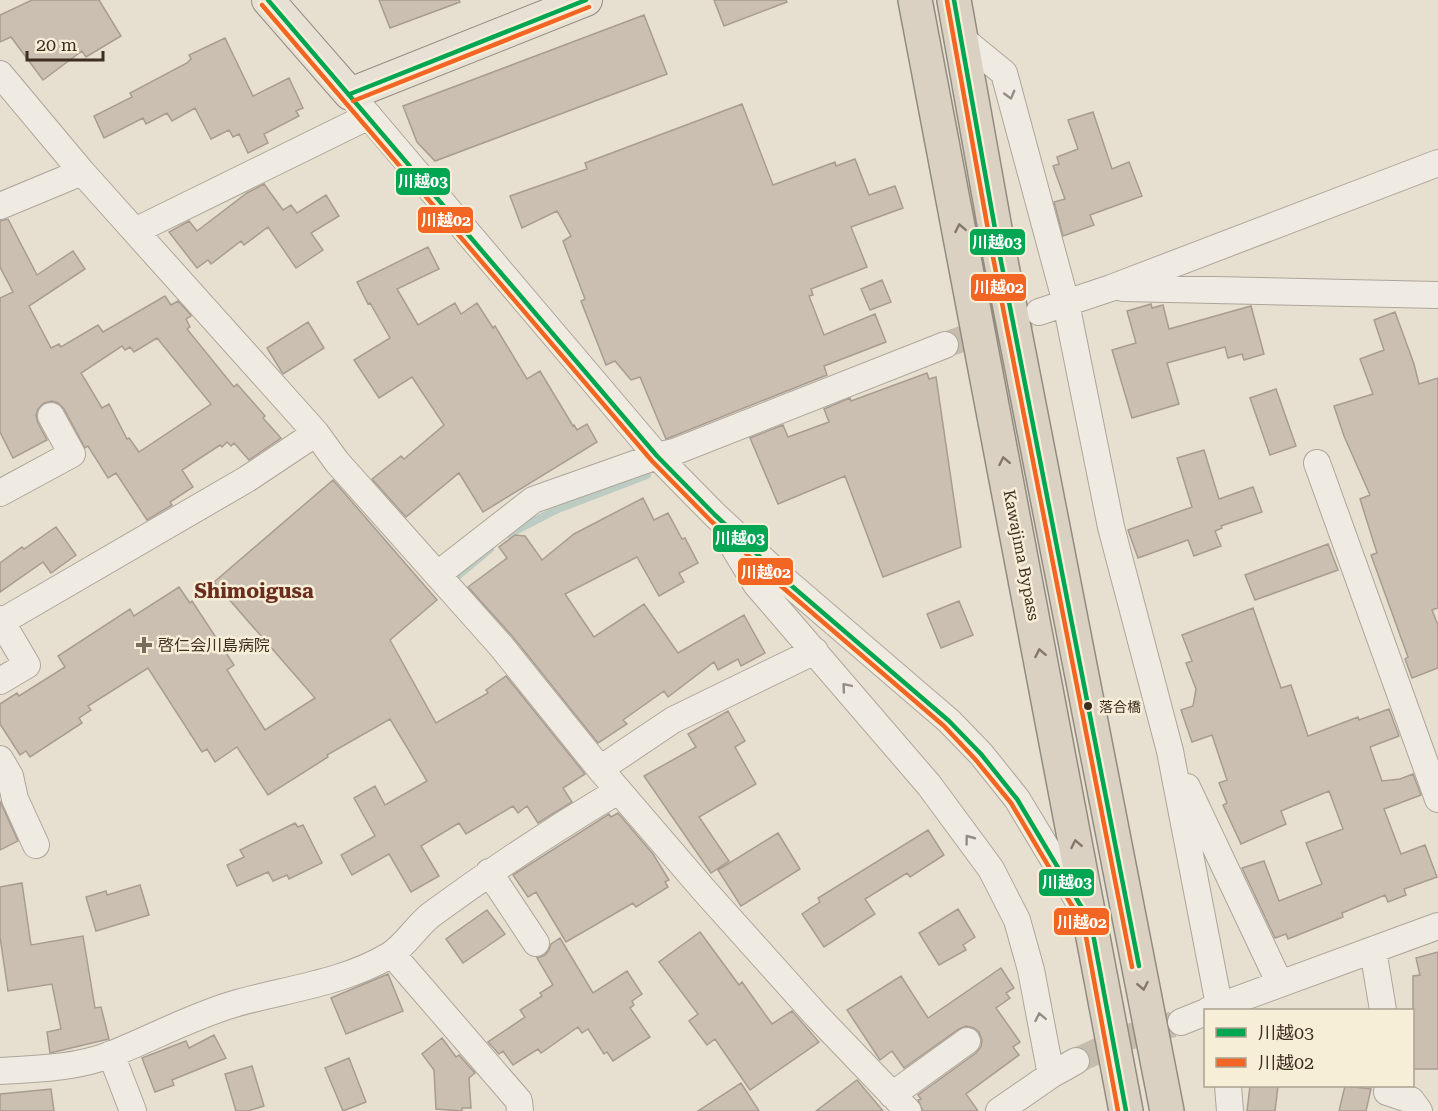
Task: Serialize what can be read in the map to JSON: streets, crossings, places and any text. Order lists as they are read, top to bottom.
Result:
{
  "streets": {
    "highway": ["Kawajima Bypass"]
  },
  "districts": ["Shimoigusa"],
  "places": {
    "health": ["啓仁会川島病院"],
    "other": ["落合橋"]
  },
  "lines": ["transit line 川越03", "transit line 川越02"],
  "legend": ["川越03", "川越02"],
  "scale_bar": "20 m"
}
